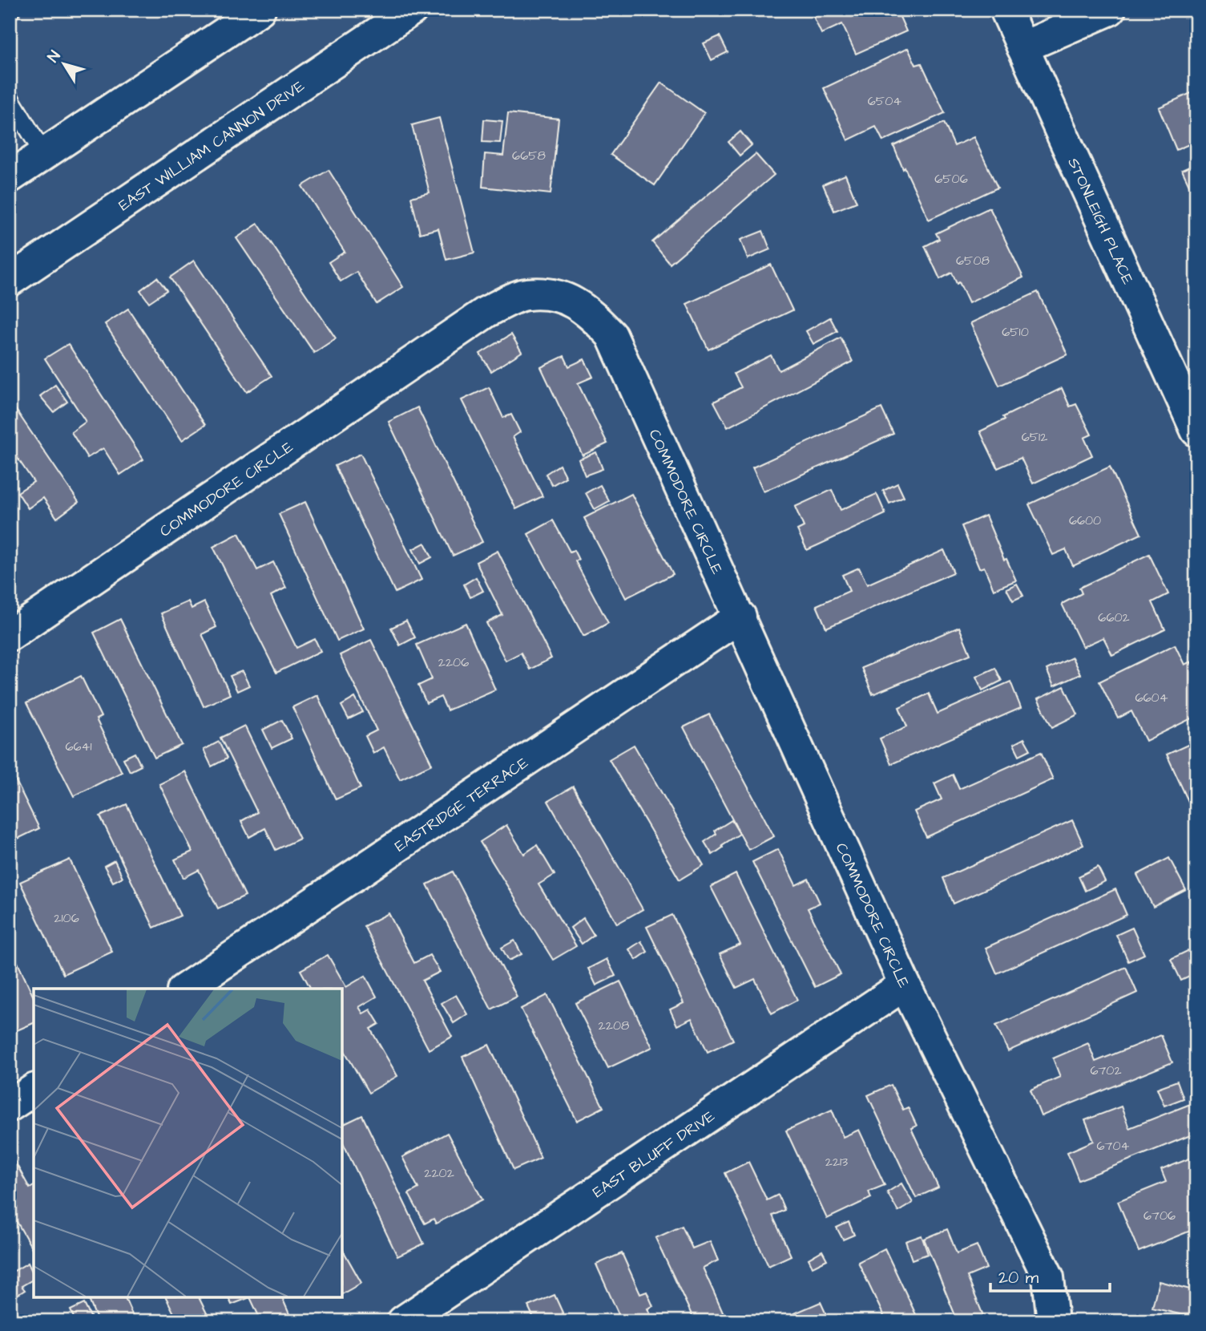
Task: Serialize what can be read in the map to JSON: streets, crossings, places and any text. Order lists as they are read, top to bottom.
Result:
{
  "streets": {
    "street": [
      "EAST WILLIAM CANNON DRIVE",
      "STONLEIGH PLACE",
      "COMMODORE CIRCLE",
      "EASTRIDGE TERRACE",
      "EAST BLUFF DRIVE"
    ]
  },
  "crossings": [
    ["COMMODORE CIRCLE", "EASTRIDGE TERRACE"],
    ["COMMODORE CIRCLE", "EAST BLUFF DRIVE"]
  ],
  "house_numbers": [
    "6504",
    "6658",
    "6506",
    "6508",
    "6510",
    "6512",
    "6600",
    "6602",
    "2206",
    "6604",
    "6641",
    "2106",
    "2208",
    "6702",
    "6704",
    "2213",
    "2202",
    "6706"
  ],
  "scale_bar": "20 m",
  "north": "top left"
}
